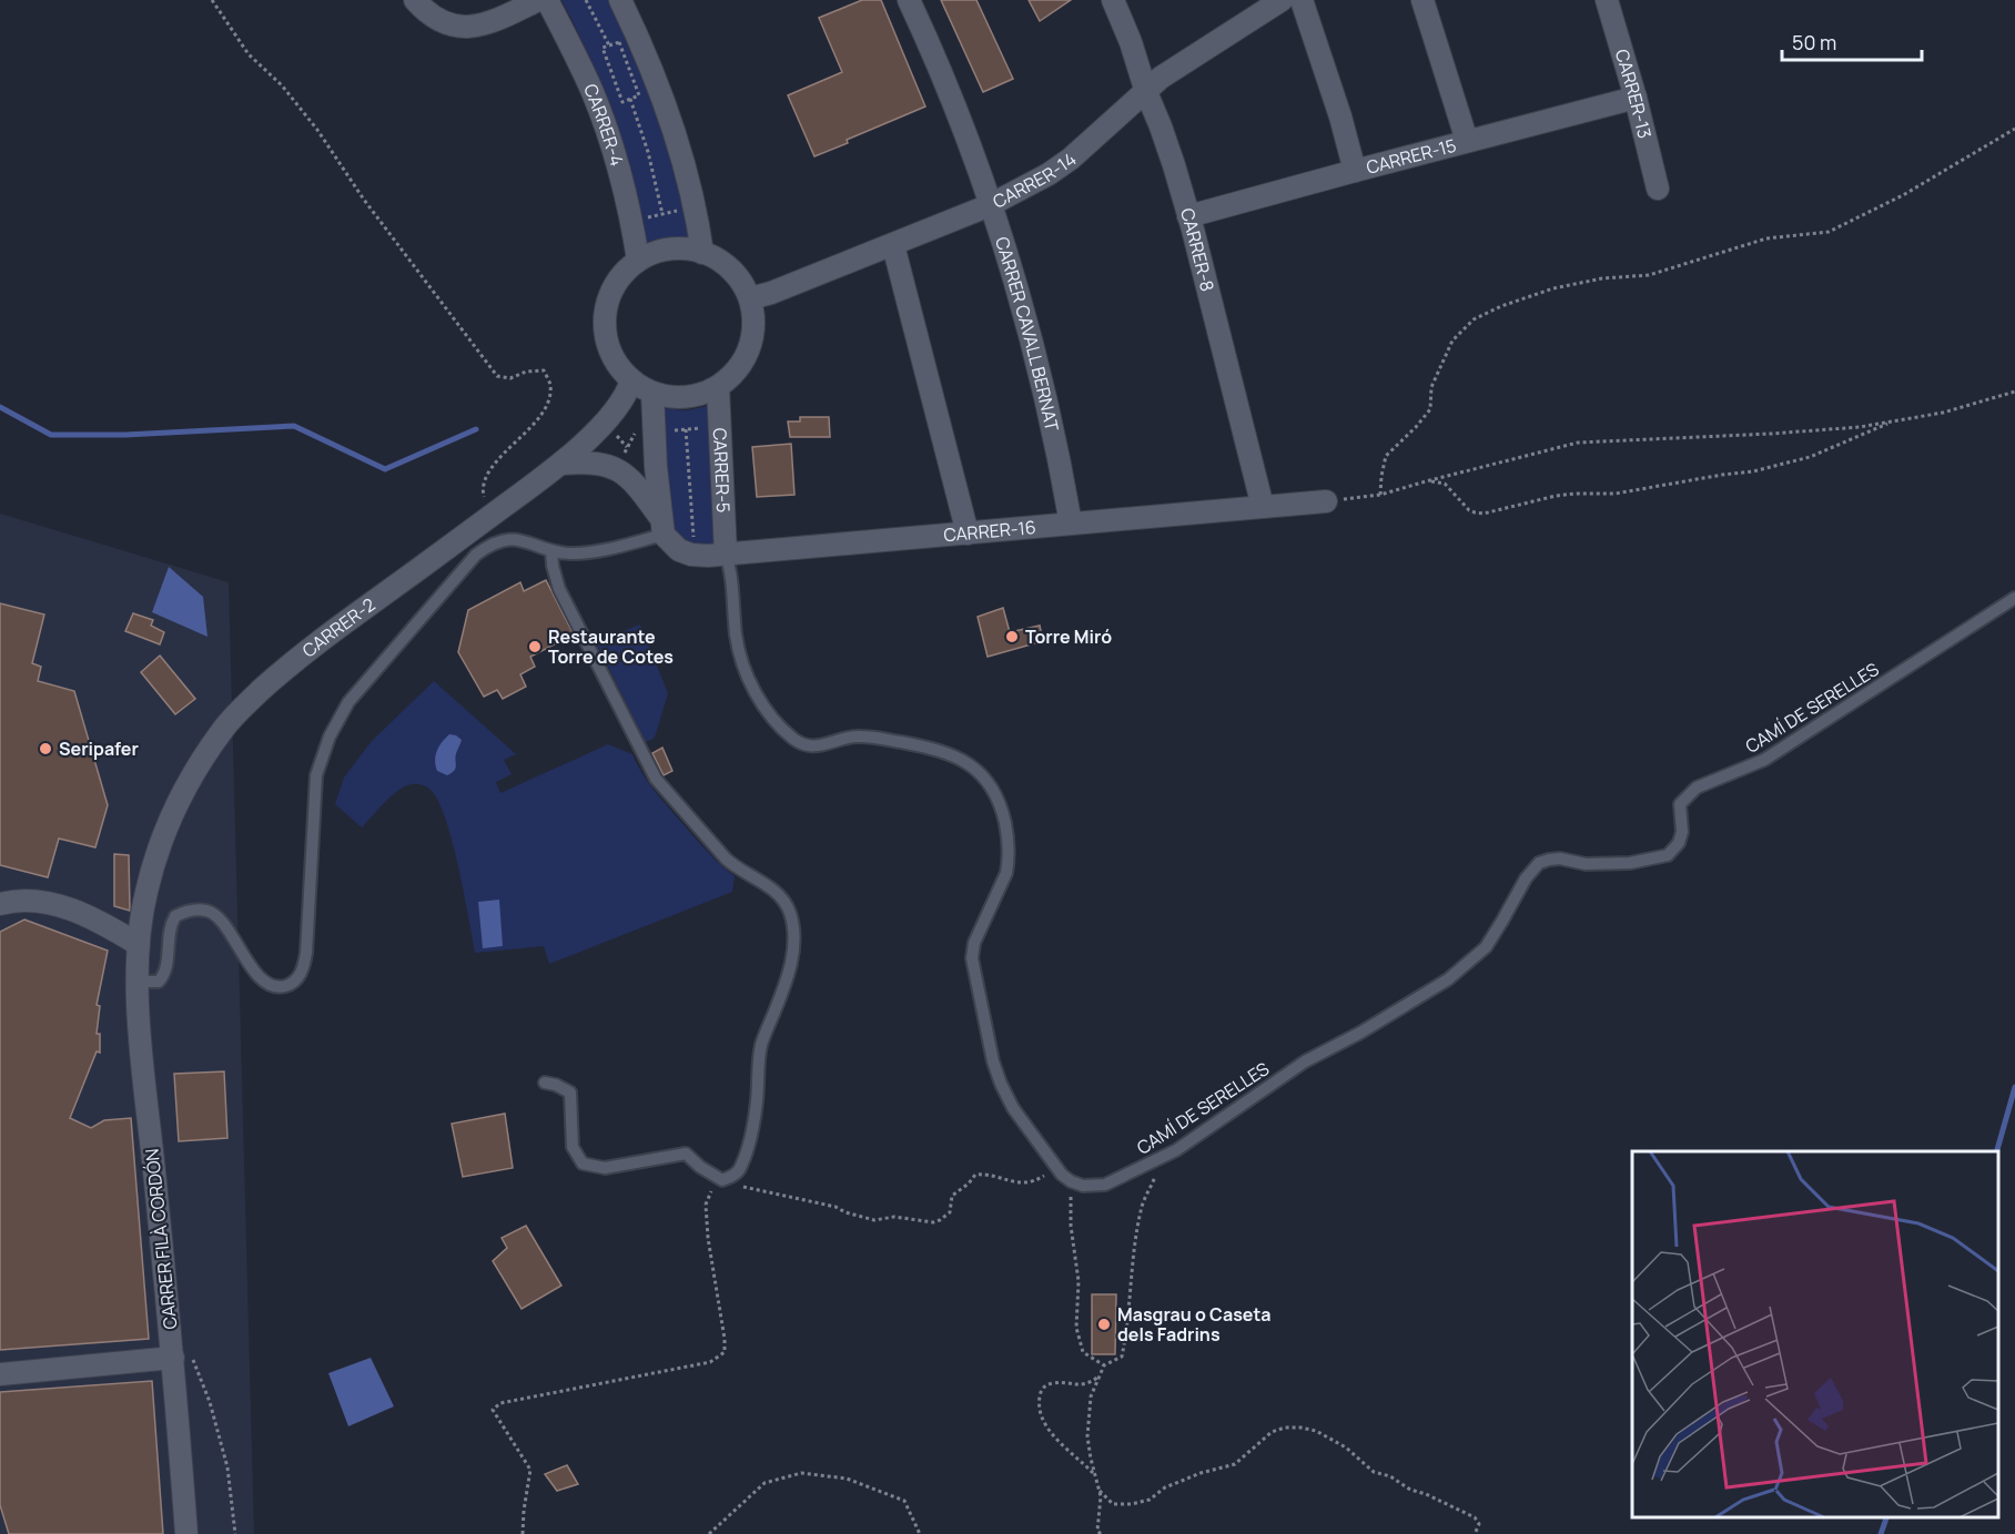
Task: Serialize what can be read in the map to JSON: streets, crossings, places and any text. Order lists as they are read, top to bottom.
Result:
{
  "streets": {
    "street": [
      "CARRER-13",
      "CARRER-4",
      "CARRER-15",
      "CARRER-14",
      "CARRER-8",
      "CARRER CAVALL BERNAT",
      "CARRER-5",
      "CARRER-16",
      "CARRER-2",
      "CARRER FILÀ CORDÓN"
    ],
    "lane": ["CAMÍ DE SERELLES"]
  },
  "crossings": [
    ["CARRER-13", "CARRER-15"],
    ["CARRER-4", "CARRER-14"],
    ["CARRER-4", "CARRER-5"],
    ["CARRER-4", "CARRER-2"],
    ["CARRER-15", "CARRER-8"],
    ["CARRER-14", "CARRER-8"],
    ["CARRER-14", "CARRER CAVALL BERNAT"],
    ["CARRER-14", "CARRER-5"],
    ["CARRER-14", "CARRER-2"],
    ["CARRER-8", "CARRER-16"],
    ["CARRER CAVALL BERNAT", "CARRER-16"],
    ["CARRER-5", "CARRER-16"],
    ["CARRER-5", "CARRER-2"],
    ["CARRER-2", "CARRER FILÀ CORDÓN"]
  ],
  "places": [
    "Torre Miró",
    "Restaurante Torre de Cotes",
    "Seripafer",
    "Masgrau o Caseta dels Fadrins"
  ],
  "scale_bar": "50 m"
}
